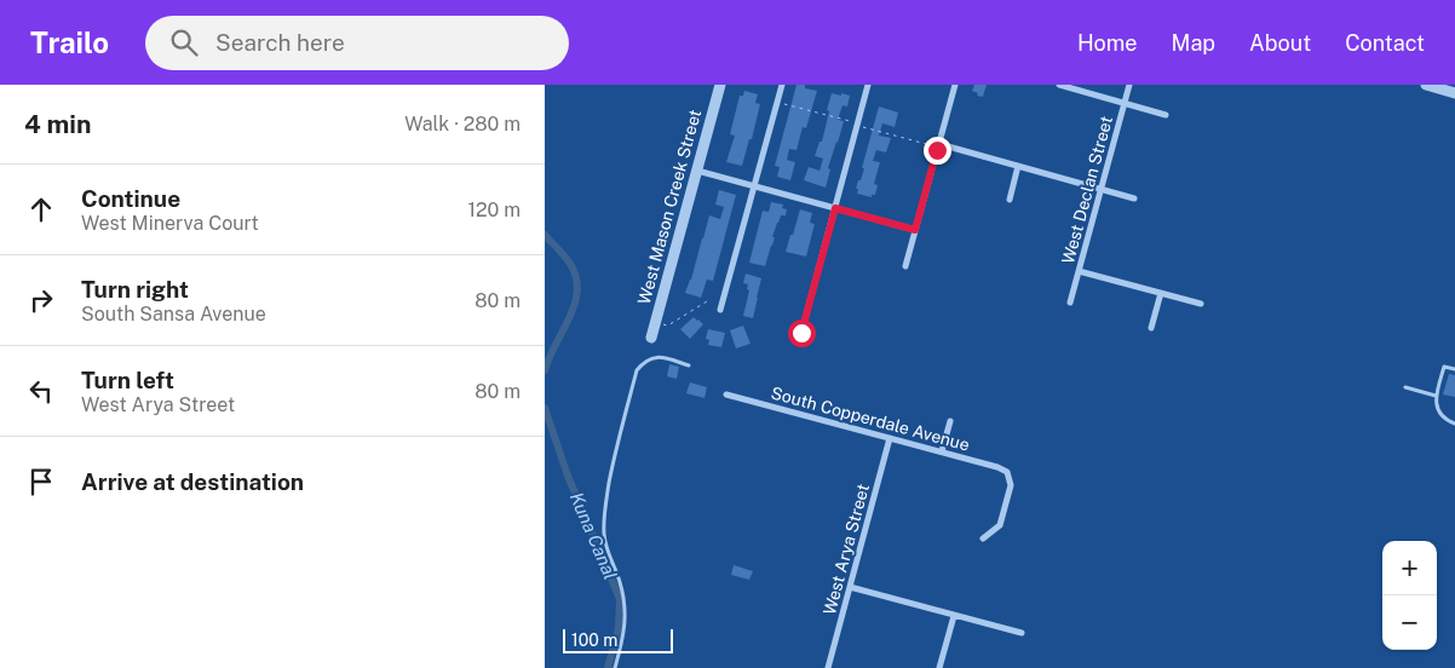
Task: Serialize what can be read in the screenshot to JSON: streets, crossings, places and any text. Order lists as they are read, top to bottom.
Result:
{
  "streets": {
    "street": [
      "West Declan Street",
      "West Mason Creek Street",
      "South Copperdale Avenue",
      "West Arya Street"
    ]
  },
  "crossings": [
    ["South Copperdale Avenue", "West Arya Street"]
  ],
  "water": ["Kuna Canal"],
  "scale_bar": "100 m",
  "page": {
    "header": "Trailo",
    "search": "Search here",
    "nav": [
      "Home",
      "Map",
      "About",
      "Contact"
    ],
    "heading": ["4 min", "Walk · 280 m"],
    "list": [
      ["Continue", "West Minerva Court", "120 m"],
      ["Turn right", "South Sansa Avenue", "80 m"],
      ["Turn left", "West Arya Street", "80 m"],
      "Arrive at destination"
    ],
    "map_buttons": ["+", "−"],
    "scale": "100 m"
  }
}
